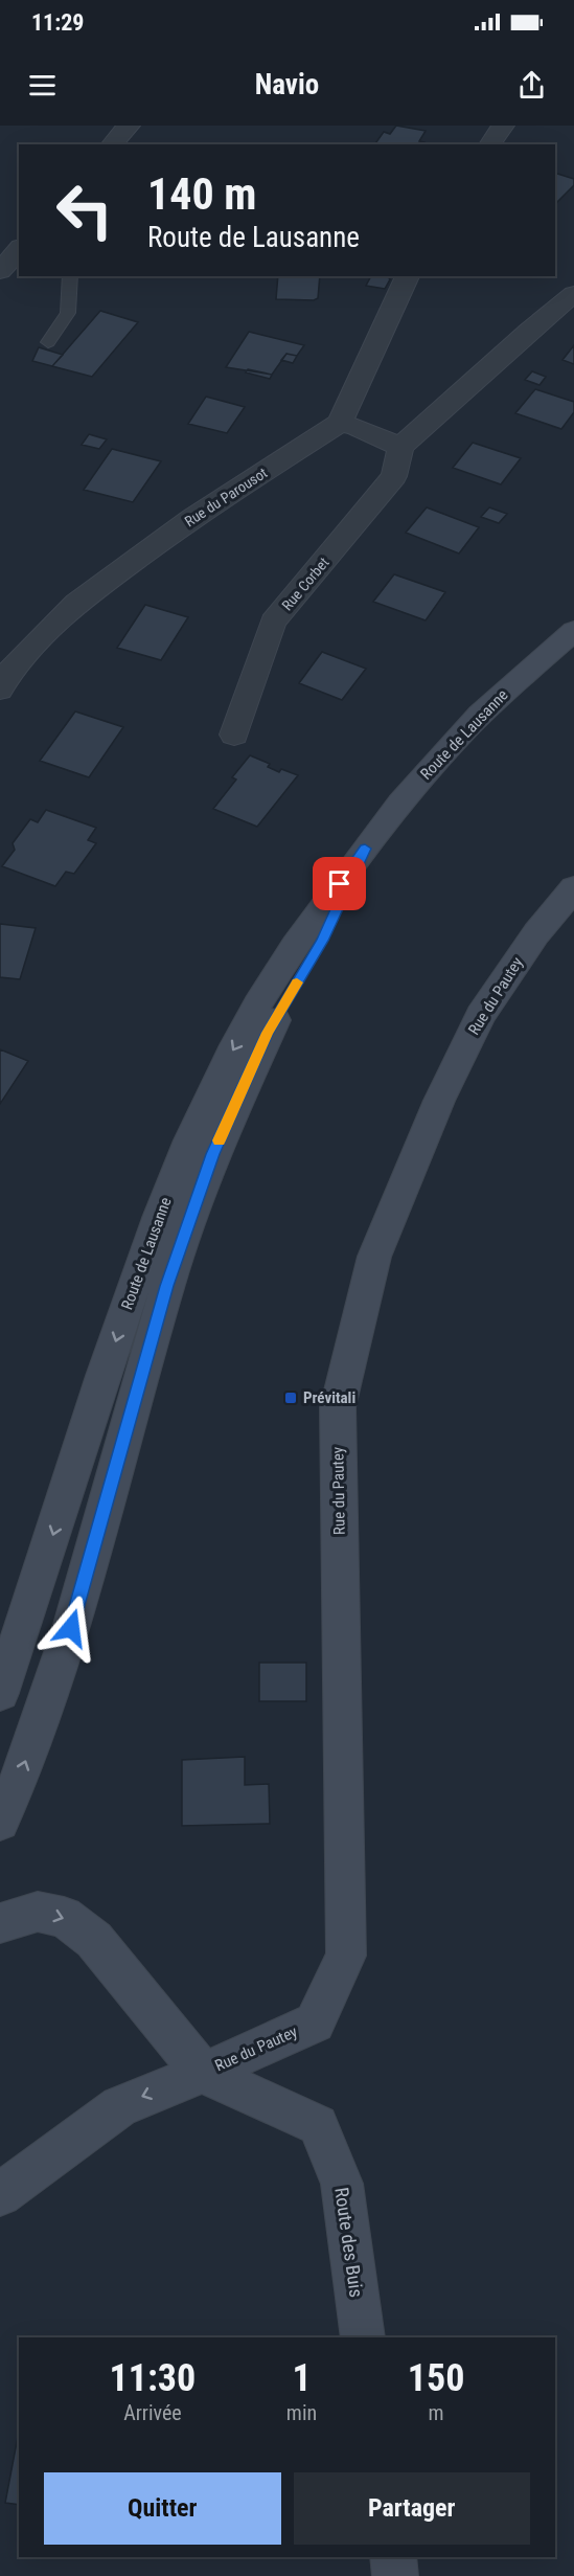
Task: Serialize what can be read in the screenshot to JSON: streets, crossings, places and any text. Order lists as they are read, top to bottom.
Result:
{
  "streets": {
    "main road": ["Route de Lausanne", "Rue du Pautey", "Route des Buis"],
    "street": ["Rue du Parousot", "Rue Corbet"]
  },
  "crossings": [
    ["Rue du Pautey", "Route des Buis"]
  ],
  "places": {
    "transit": ["Prévitali"]
  },
  "page": {
    "status": "11:29",
    "header": "Navio",
    "turn": ["140 m", "Route de Lausanne"],
    "eta": [
      "11:30",
      "Arrivée",
      "1",
      "min",
      "150",
      "m"
    ],
    "buttons": ["Quitter", "Partager"]
  }
}
